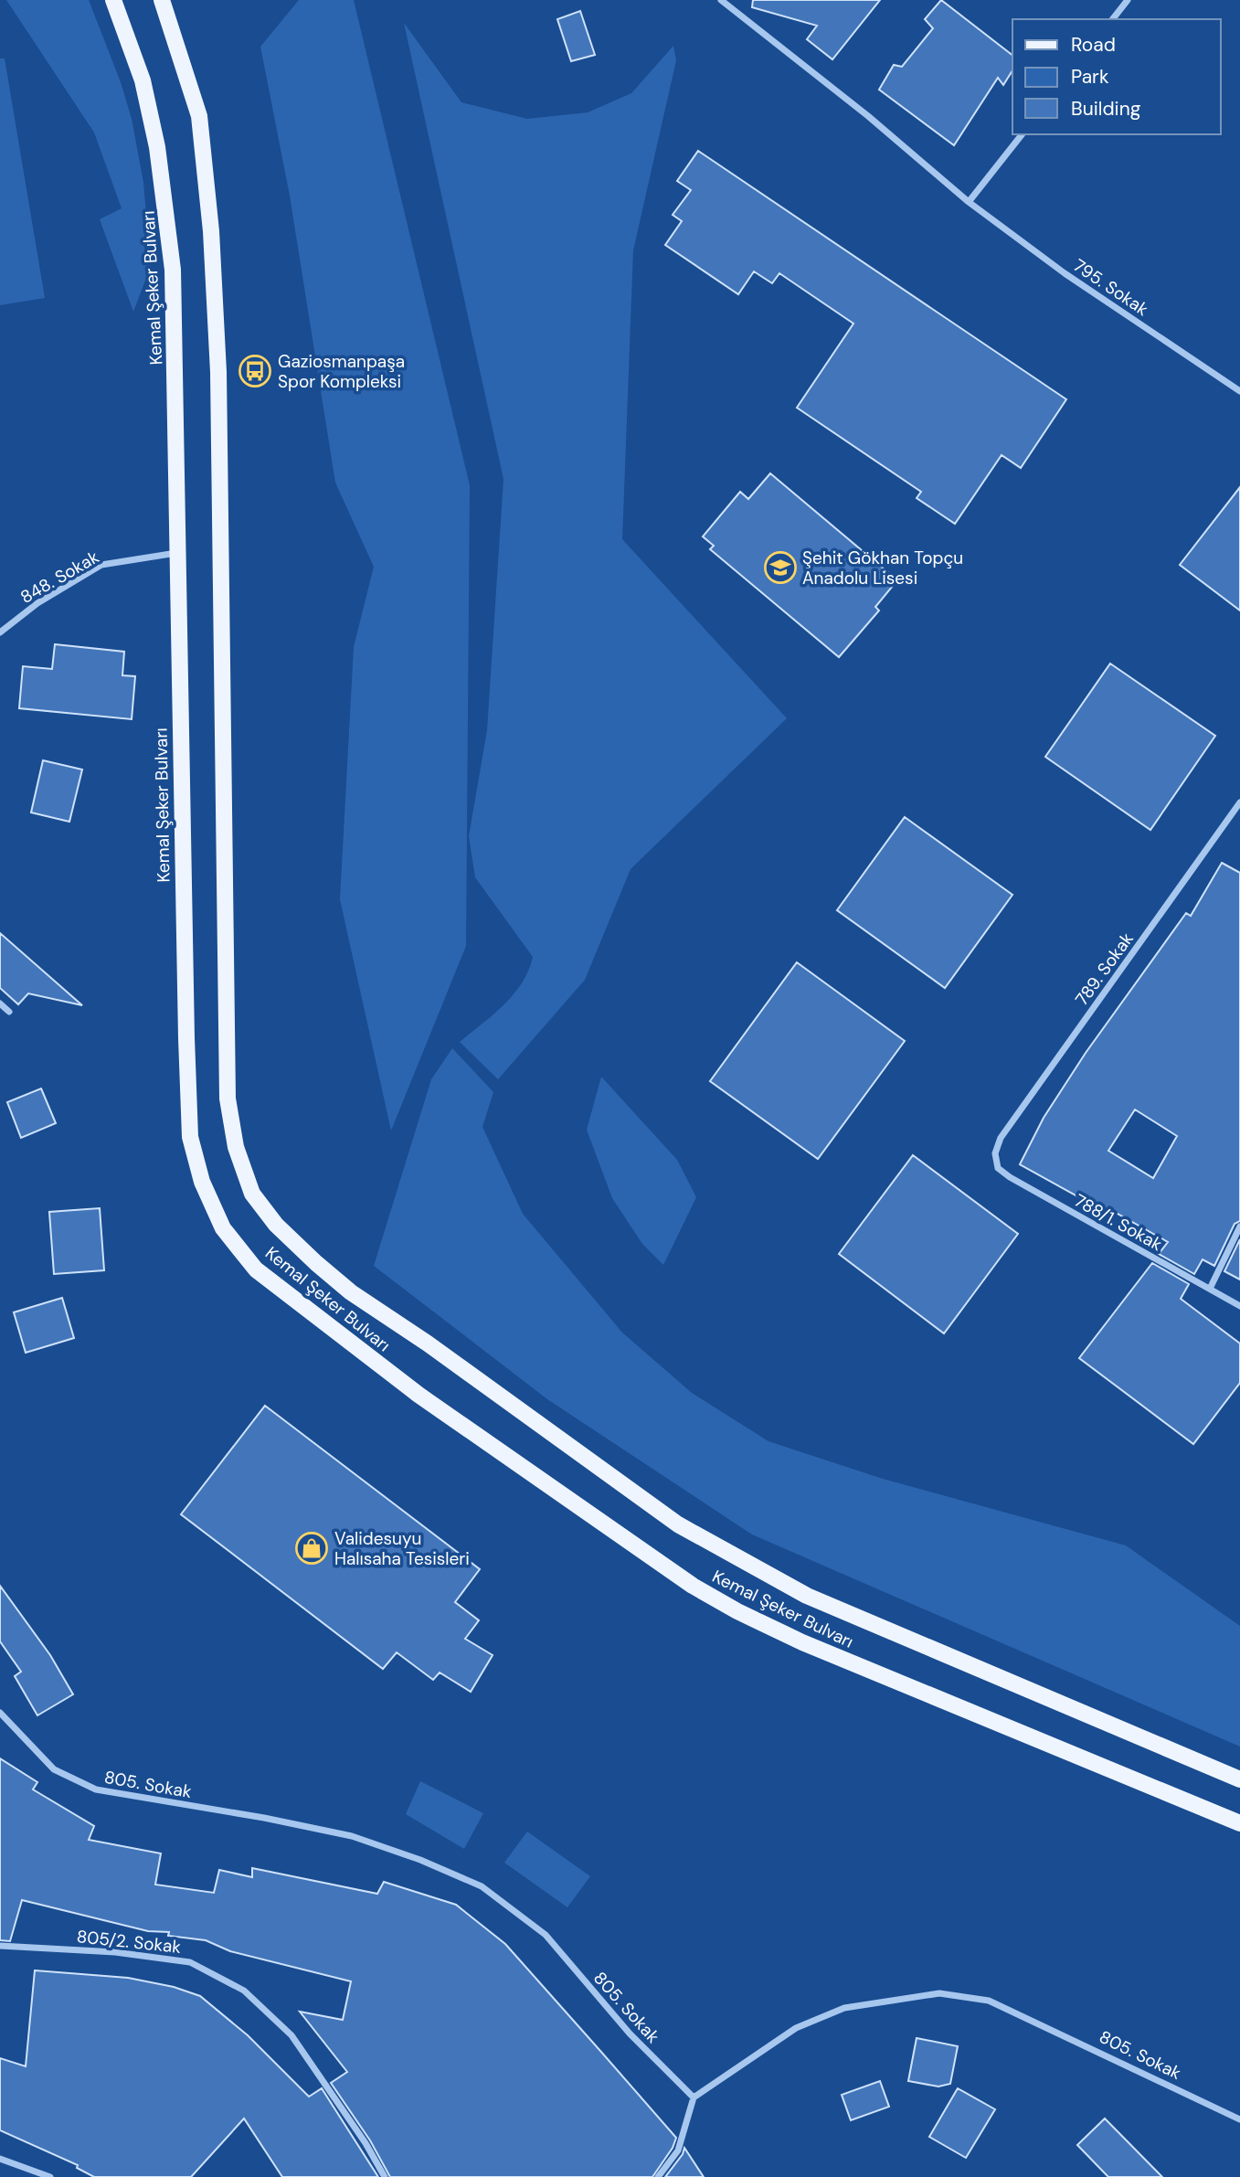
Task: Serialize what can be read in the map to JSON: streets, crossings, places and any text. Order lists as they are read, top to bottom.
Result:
{
  "streets": {
    "main road": ["Kemal Şeker Bulvarı"],
    "street": [
      "795. Sokak",
      "848. Sokak",
      "789. Sokak",
      "788/1. Sokak",
      "805. Sokak",
      "805/2. Sokak"
    ]
  },
  "crossings": [
    ["Kemal Şeker Bulvarı", "848. Sokak"],
    ["789. Sokak", "788/1. Sokak"]
  ],
  "places": {
    "bus stop": ["Gaziosmanpaşa Spor Kompleksi"],
    "school or university": ["Şehit Gökhan Topçu Anadolu Lisesi"],
    "shop": ["Validesuyu Halısaha Tesisleri"]
  },
  "legend": ["Road", "Park", "Building"]
}
